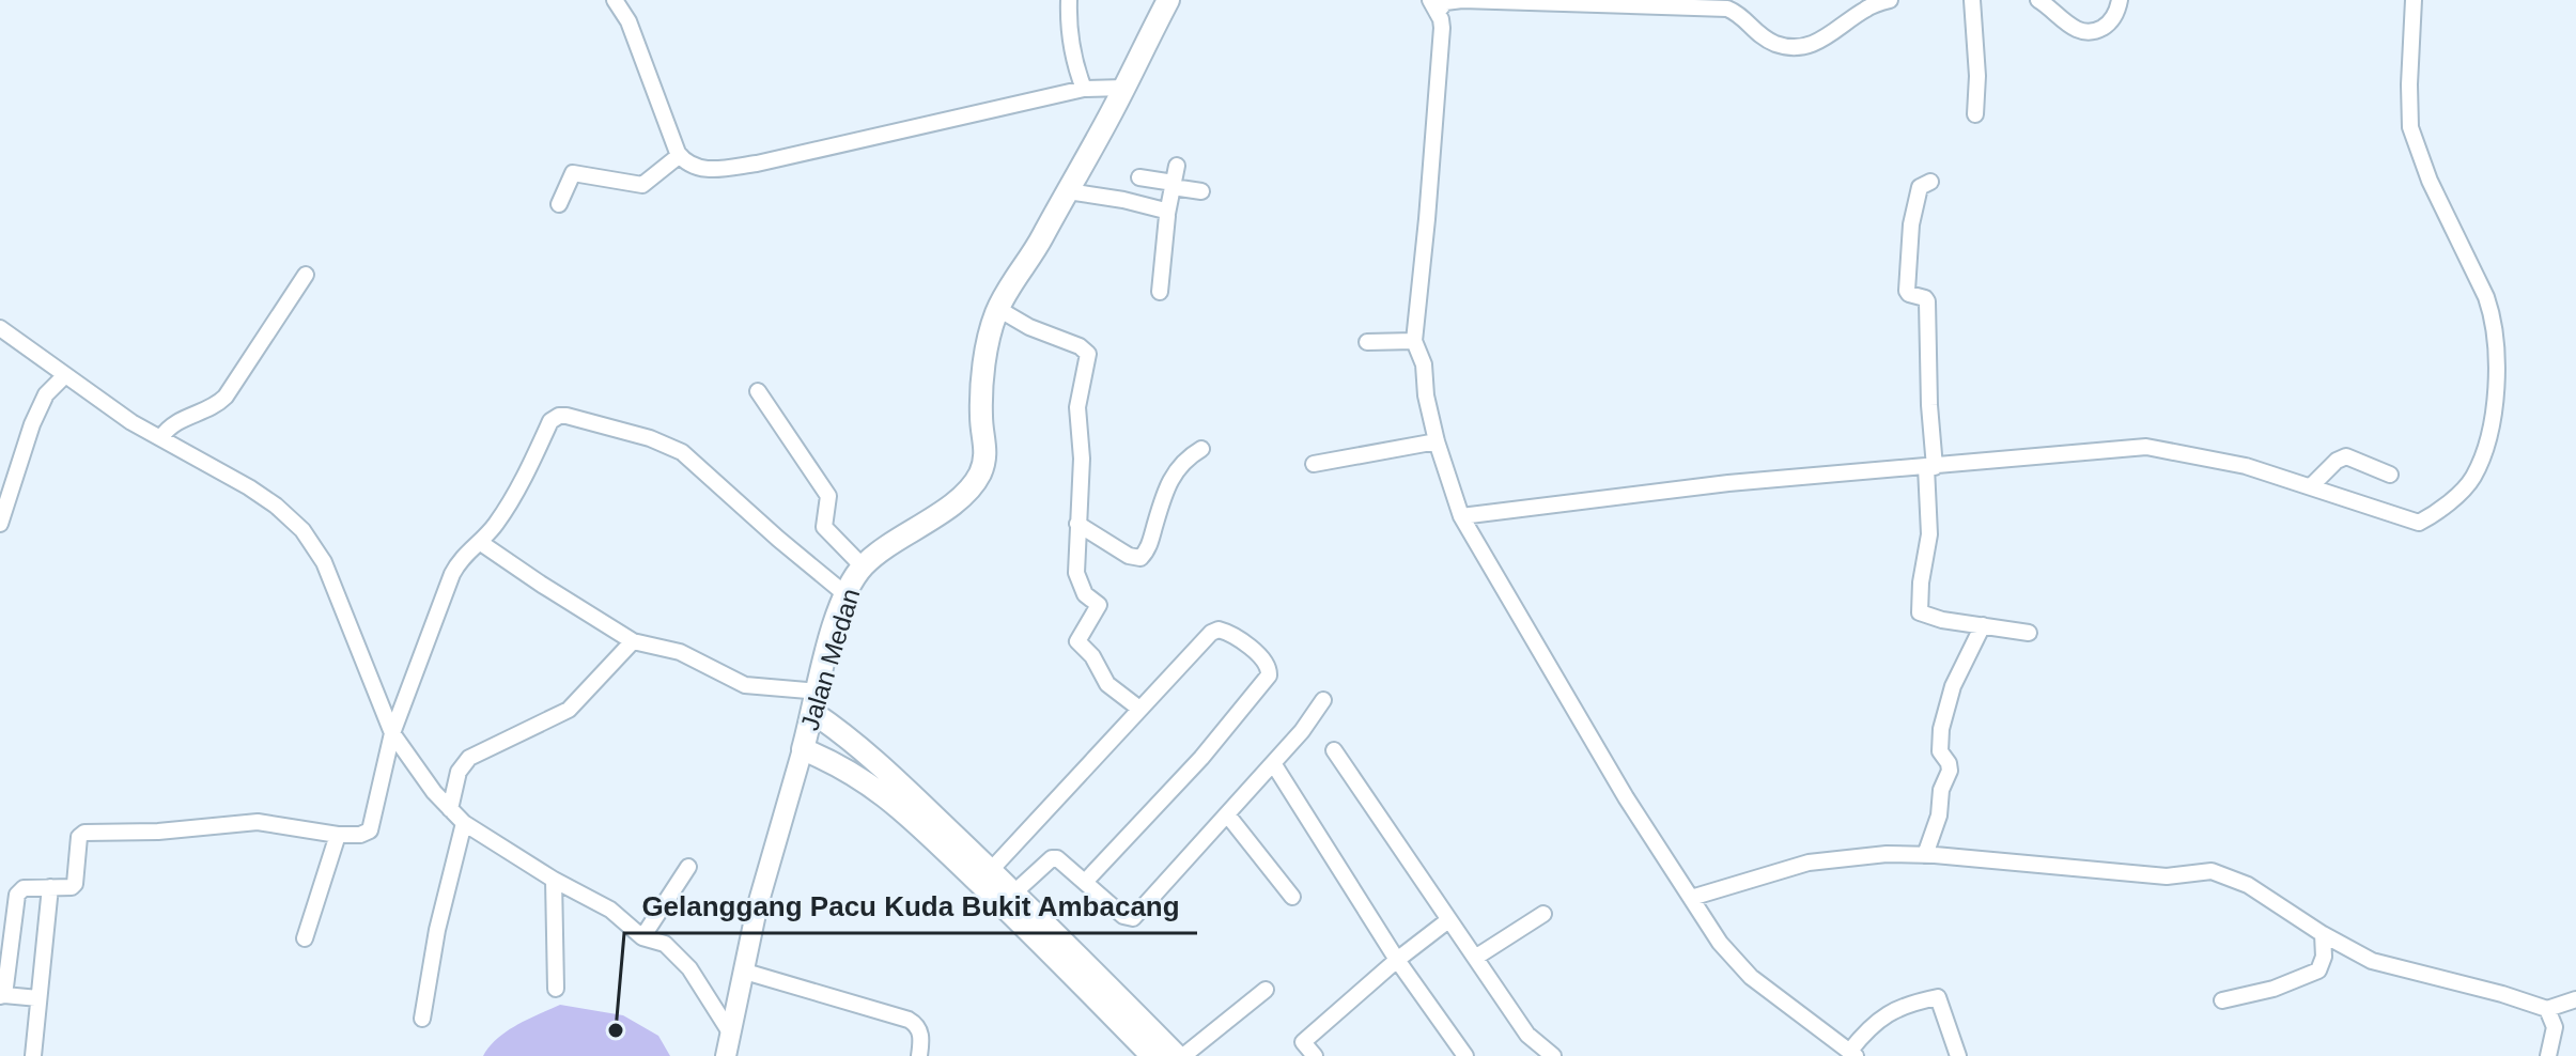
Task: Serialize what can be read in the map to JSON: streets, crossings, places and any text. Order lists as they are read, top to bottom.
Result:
{
  "streets": {
    "highway": ["Jalan Medan"]
  },
  "places": ["Gelanggang Pacu Kuda Bukit Ambacang"]
}
